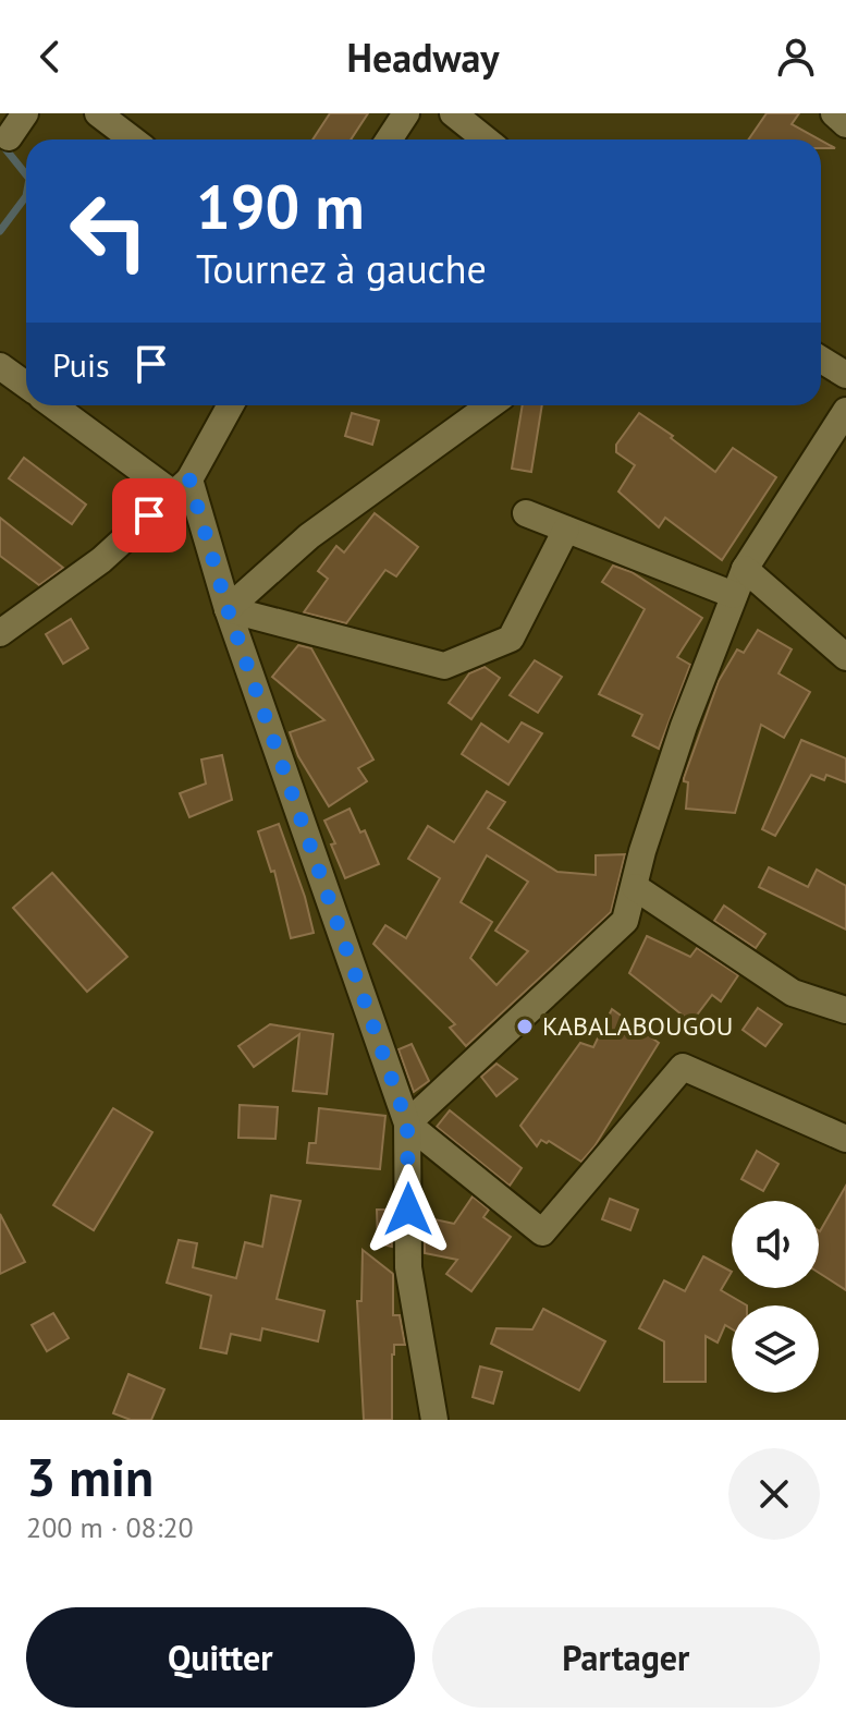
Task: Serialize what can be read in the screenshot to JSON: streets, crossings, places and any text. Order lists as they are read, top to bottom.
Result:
{
  "places": ["KABALABOUGOU"],
  "page": {
    "header": "Headway",
    "turn": ["190 m", "Tournez à gauche"],
    "then": "Puis",
    "heading": ["3 min", "200 m · 08:20"],
    "buttons": ["Quitter", "Partager"]
  }
}
